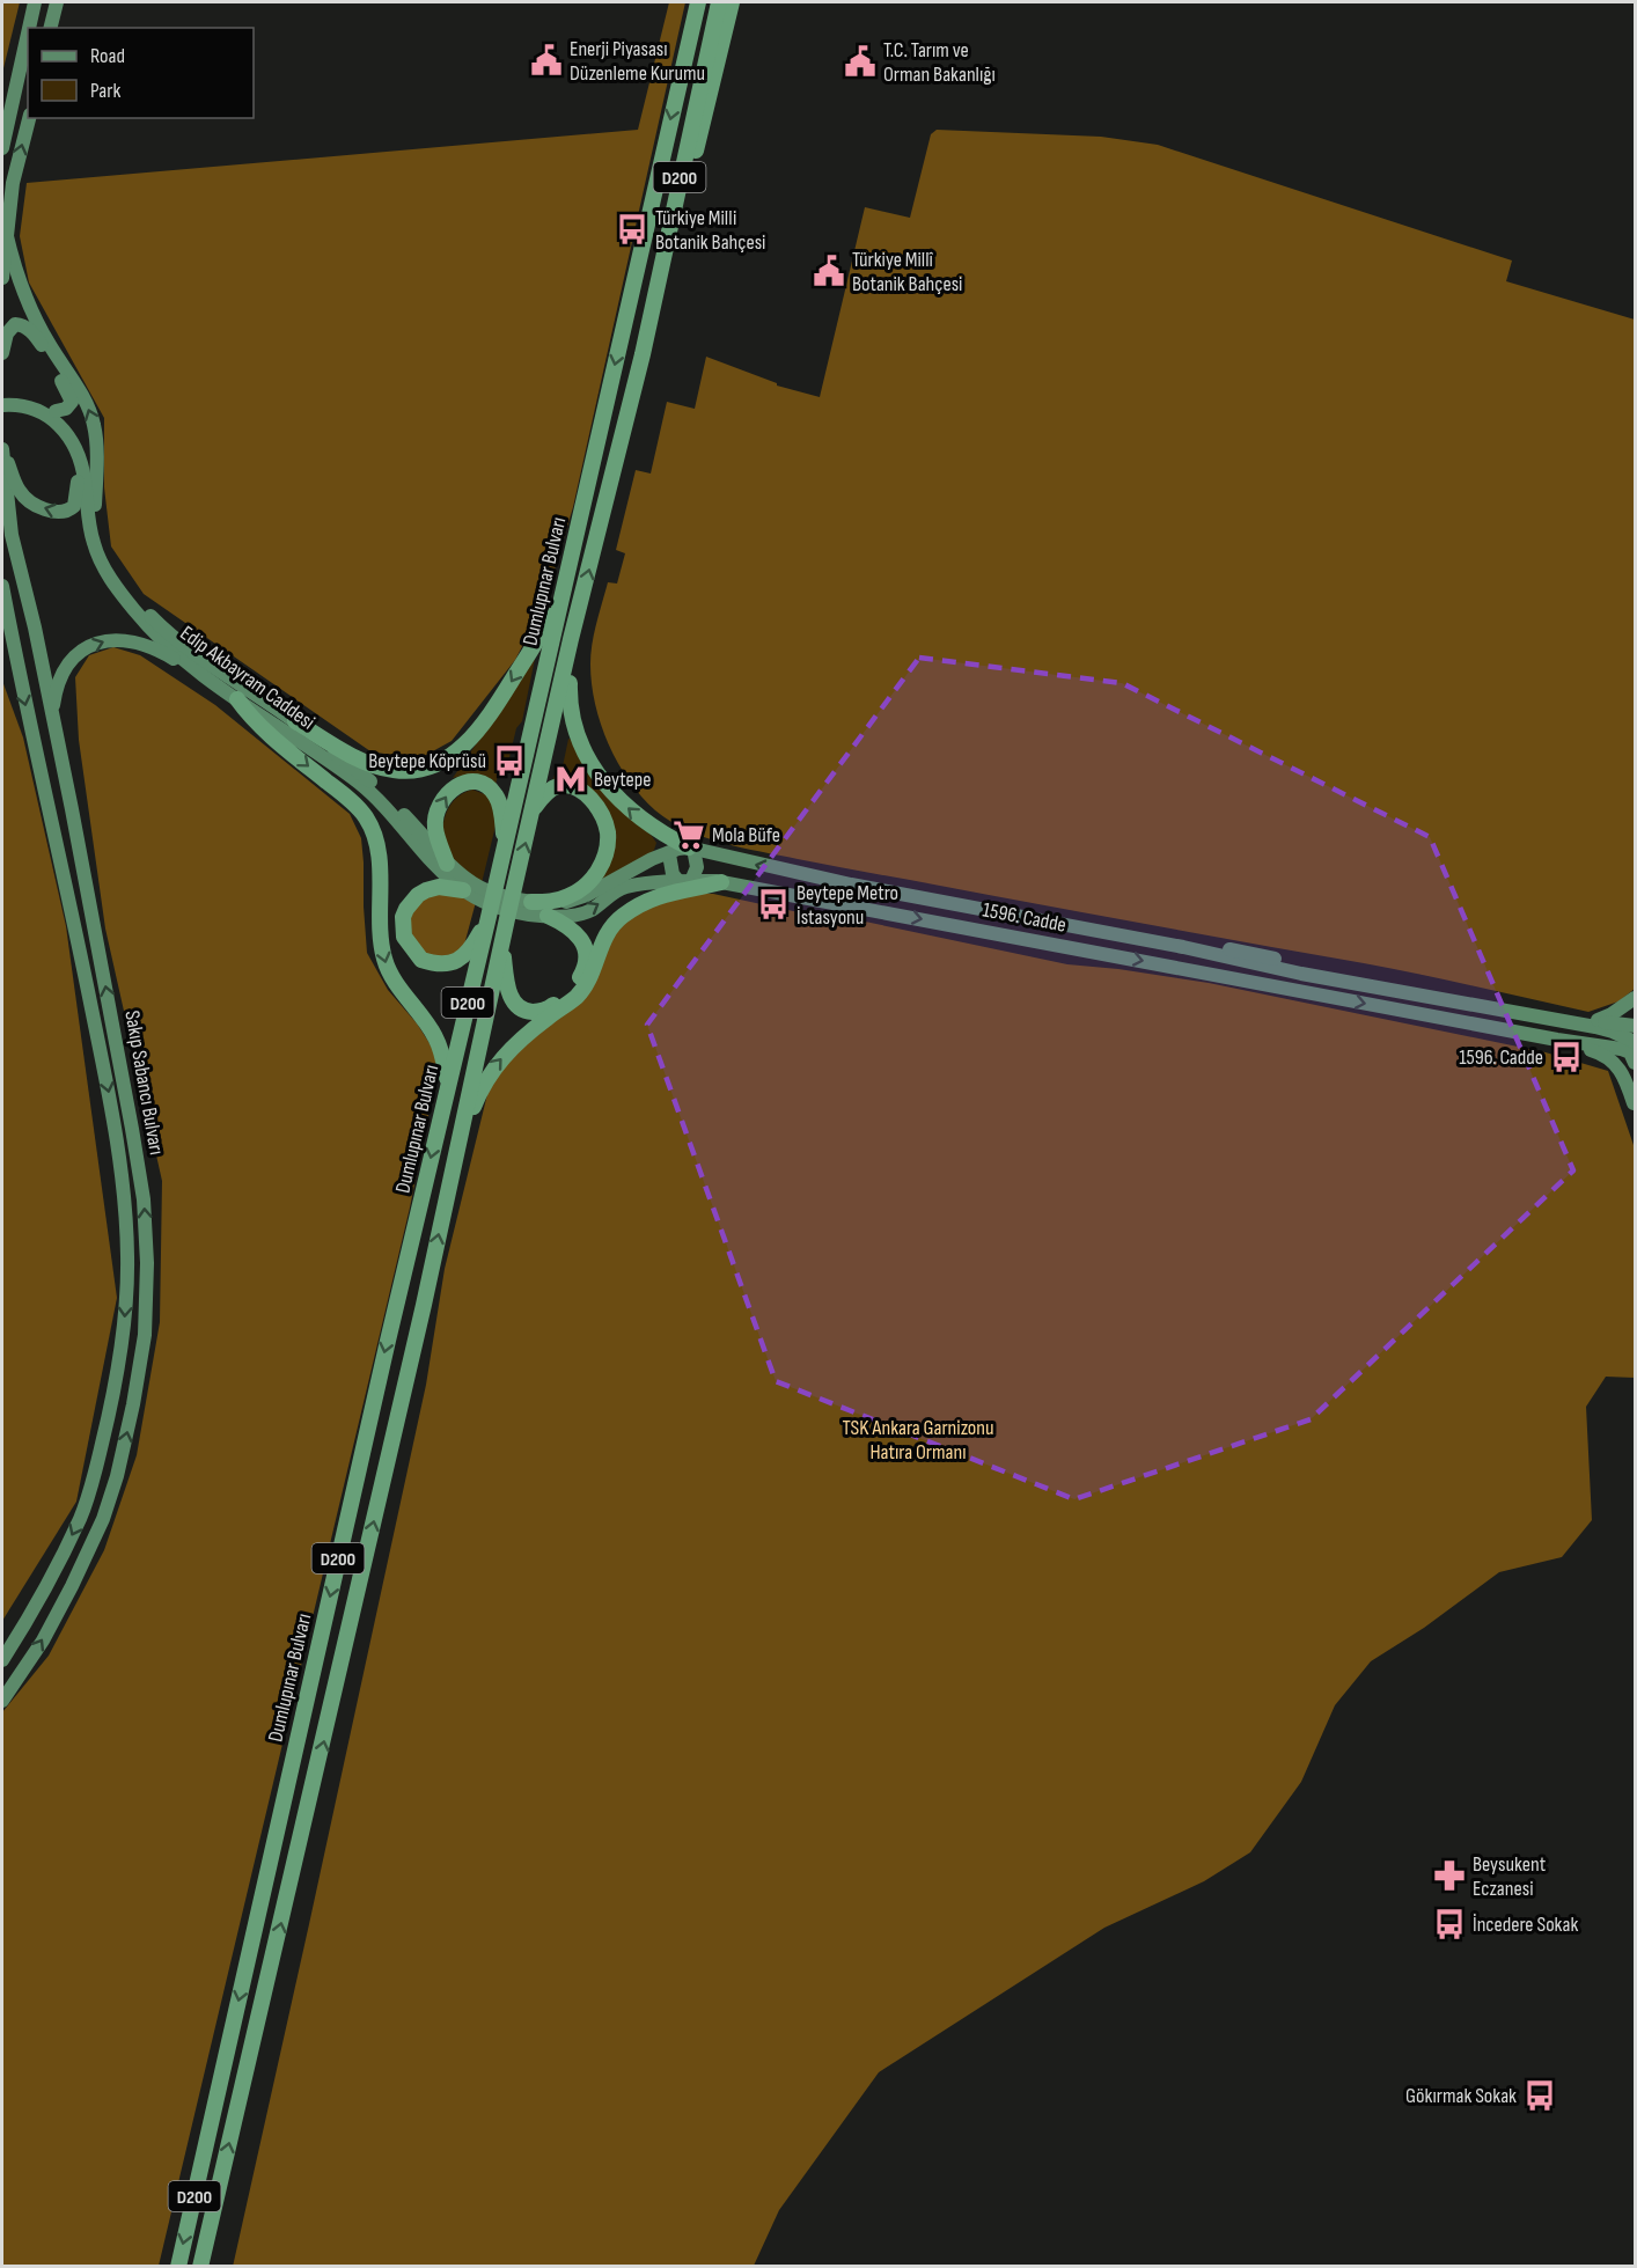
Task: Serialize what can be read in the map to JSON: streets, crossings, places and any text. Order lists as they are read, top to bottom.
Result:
{
  "streets": {
    "highway": ["D200", "Dumlupınar Bulvarı"],
    "main road": ["Edip Akbayram Caddesi", "1596. Cadde", "Sakıp Sabancı Bulvarı"]
  },
  "parks": ["TSK Ankara Garnizonu Hatıra Ormanı"],
  "places": {
    "public building": ["Enerji Piyasası Düzenleme Kurumu", "T.C. Tarım ve Orman Bakanlığı", "Türkiye Millî Botanik Bahçesi"],
    "bus stop": [
      "Türkiye Milli Botanik Bahçesi",
      "Beytepe Köprüsü",
      "Beytepe Metro İstasyonu",
      "1596. Cadde",
      "İncedere Sokak",
      "Gökırmak Sokak"
    ],
    "metro station": ["Beytepe"],
    "supermarket": ["Mola Büfe"],
    "pharmacy": ["Beysukent Eczanesi"]
  },
  "legend": ["Road", "Park"]
}
